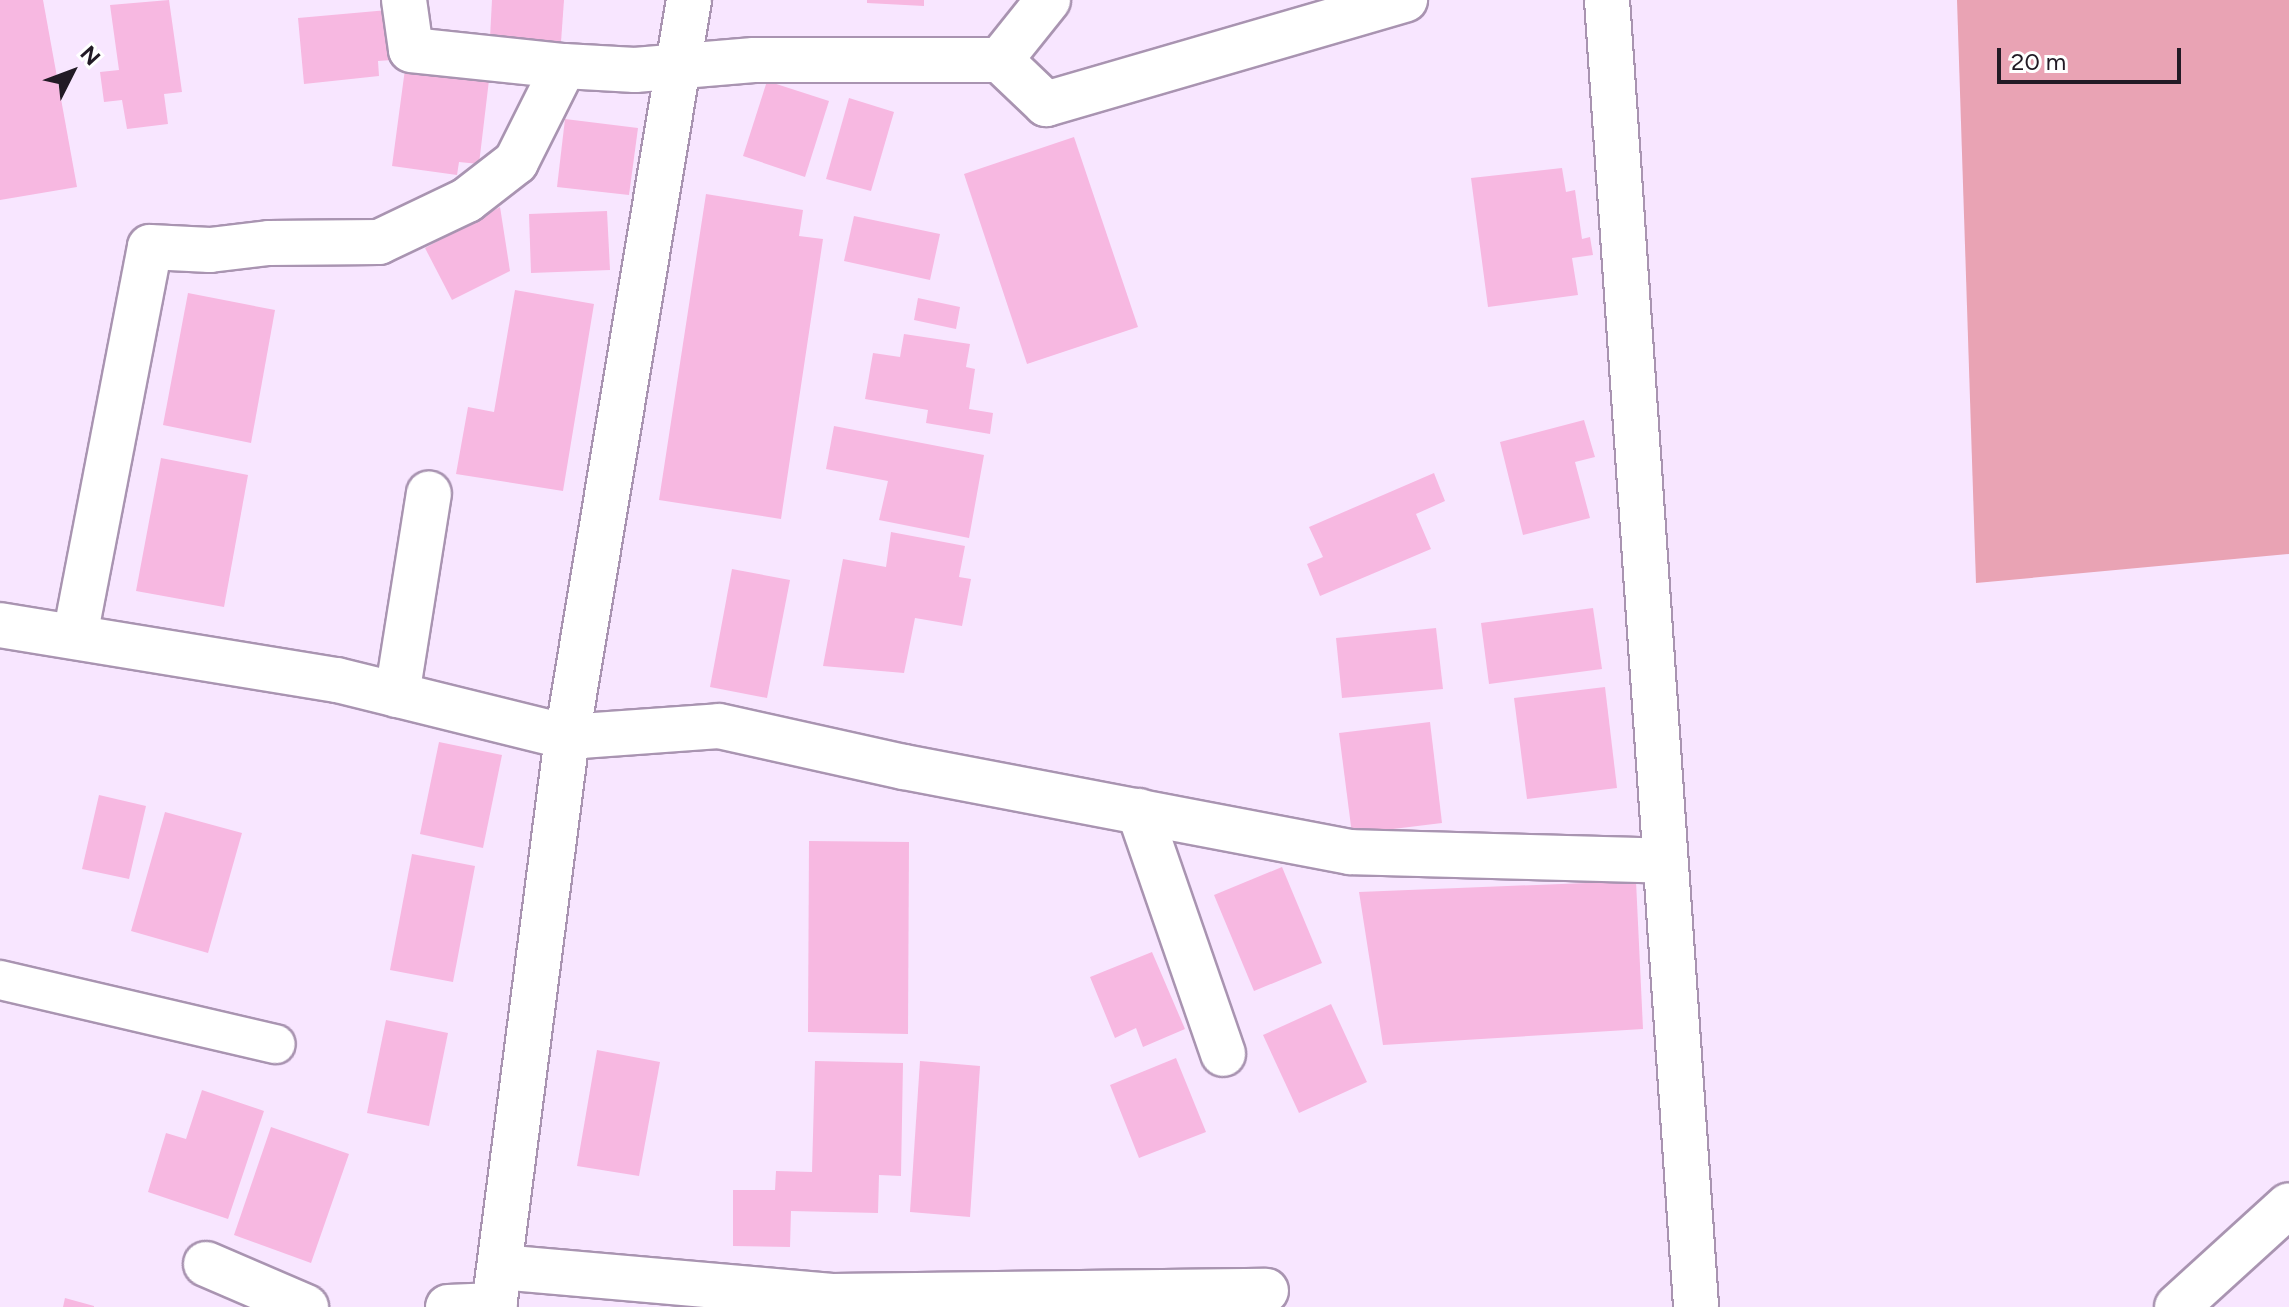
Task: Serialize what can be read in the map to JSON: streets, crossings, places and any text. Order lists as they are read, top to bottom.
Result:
{
  "scale_bar": "20 m",
  "north": "top right"
}
